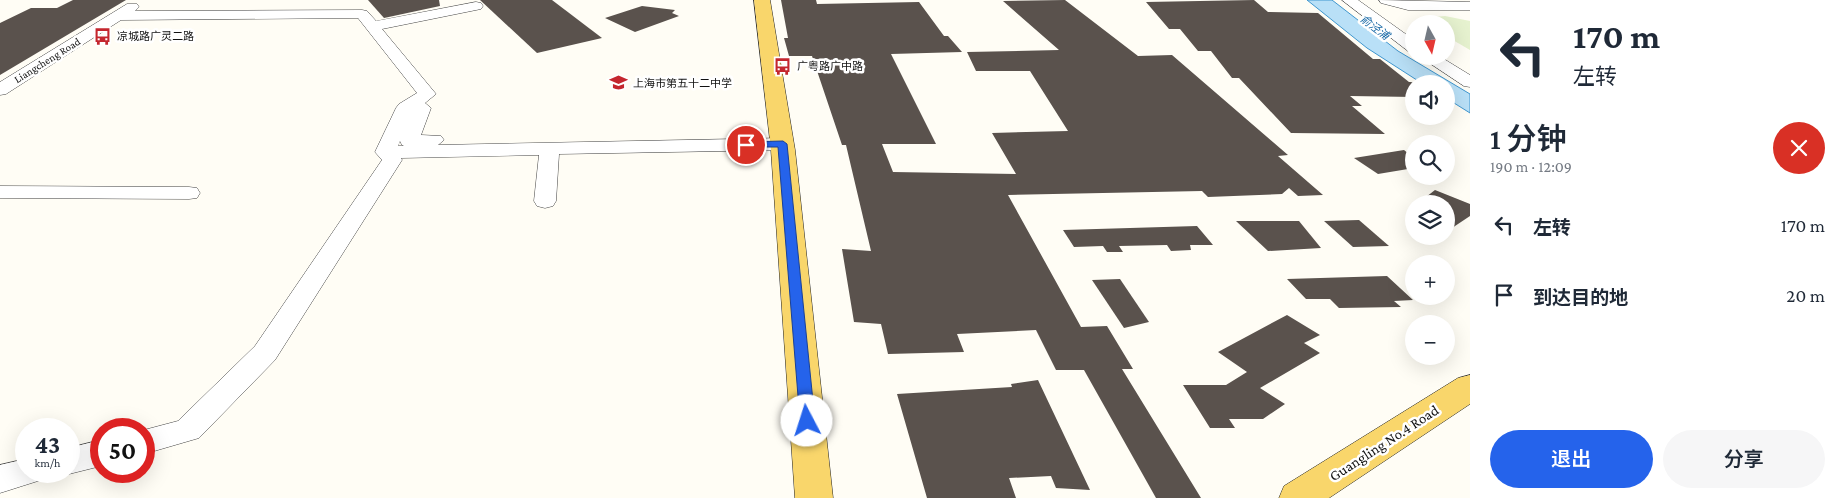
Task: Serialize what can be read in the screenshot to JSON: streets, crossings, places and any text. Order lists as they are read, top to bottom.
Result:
{
  "streets": {
    "main road": ["Guangling No.4 Road"],
    "street": ["Liangcheng Road"]
  },
  "water": ["俞泾浦"],
  "places": {
    "bus stop": ["凉城路广灵二路", "广粤路广中路"],
    "school or university": ["上海市第五十二中学"]
  },
  "north": "bottom",
  "page": {
    "turn": ["170 m", "左转"],
    "map_buttons": ["+", "−"],
    "heading": ["1 分钟", "190 m · 12:09"],
    "list": [
      {
        "name": "左转",
        "value": "170 m"
      },
      {
        "name": "到达目的地",
        "value": "20 m"
      }
    ],
    "speed": "43 km/h",
    "limit": "50",
    "buttons": ["退出", "分享"]
  }
}
